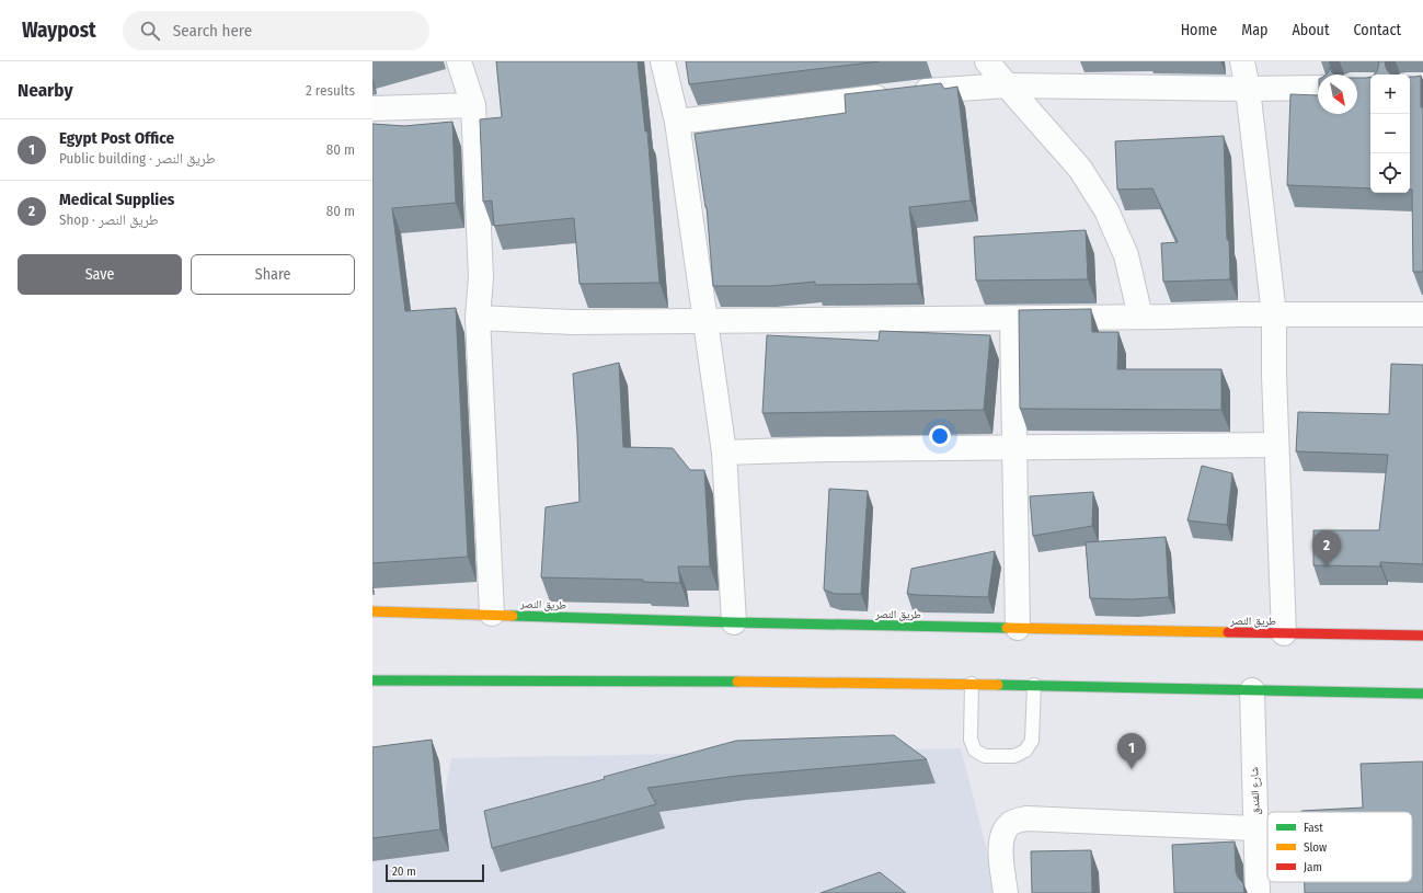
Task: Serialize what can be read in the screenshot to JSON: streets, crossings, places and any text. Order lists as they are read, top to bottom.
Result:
{
  "streets": {
    "main road": ["طريق النصر"],
    "street": ["شارع الفندق"]
  },
  "legend": ["Fast", "Slow", "Jam"],
  "scale_bar": "20 m",
  "north": "bottom right",
  "page": {
    "header": "Waypost",
    "search": "Search here",
    "nav": [
      "Home",
      "Map",
      "About",
      "Contact"
    ],
    "heading": ["Nearby", "2 results"],
    "map_buttons": ["+", "−"],
    "list": [
      {
        "mark": "1",
        "name": "Egypt Post Office",
        "note": "Public building · طريق النصر",
        "value": "80 m"
      },
      {
        "mark": "2",
        "name": "Medical Supplies",
        "note": "Shop · طريق النصر",
        "value": "80 m"
      }
    ],
    "buttons": ["Save", "Share"],
    "pins": ["2", "1"],
    "scale": "20 m"
  }
}
